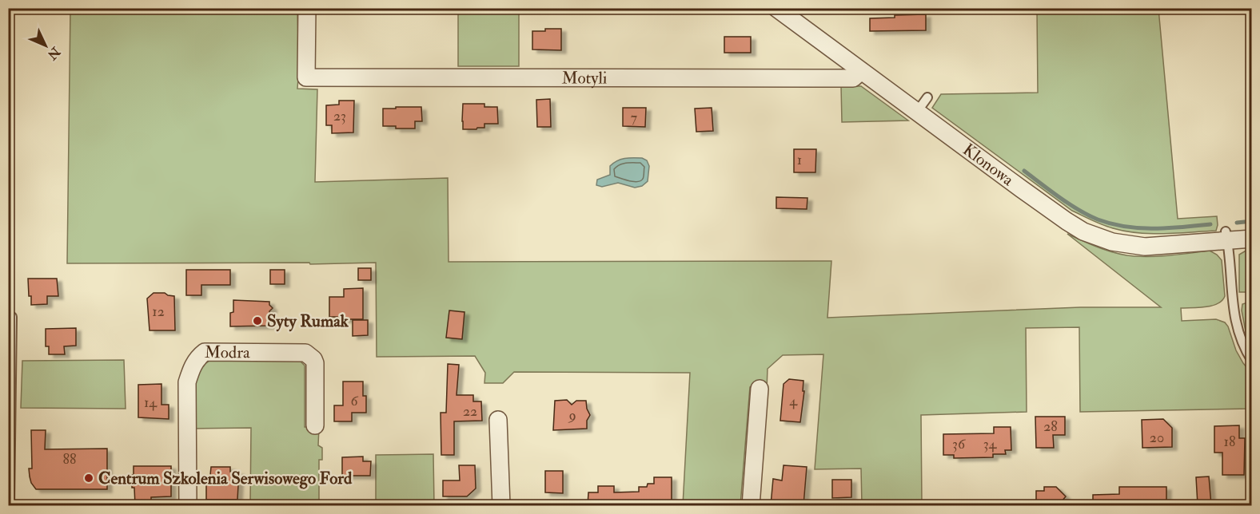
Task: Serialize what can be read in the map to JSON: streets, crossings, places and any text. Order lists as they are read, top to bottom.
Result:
{
  "streets": {
    "street": ["Motyli", "Klonowa", "Modra"]
  },
  "crossings": [
    ["Motyli", "Klonowa"]
  ],
  "places": ["Syty Rumak", "Centrum Szkolenia Serwisowego Ford"],
  "house_numbers": [
    "23",
    "7",
    "1",
    "12",
    "6",
    "4",
    "14",
    "22",
    "9",
    "28",
    "20",
    "18",
    "36",
    "34",
    "88"
  ],
  "north": "bottom right"
}
